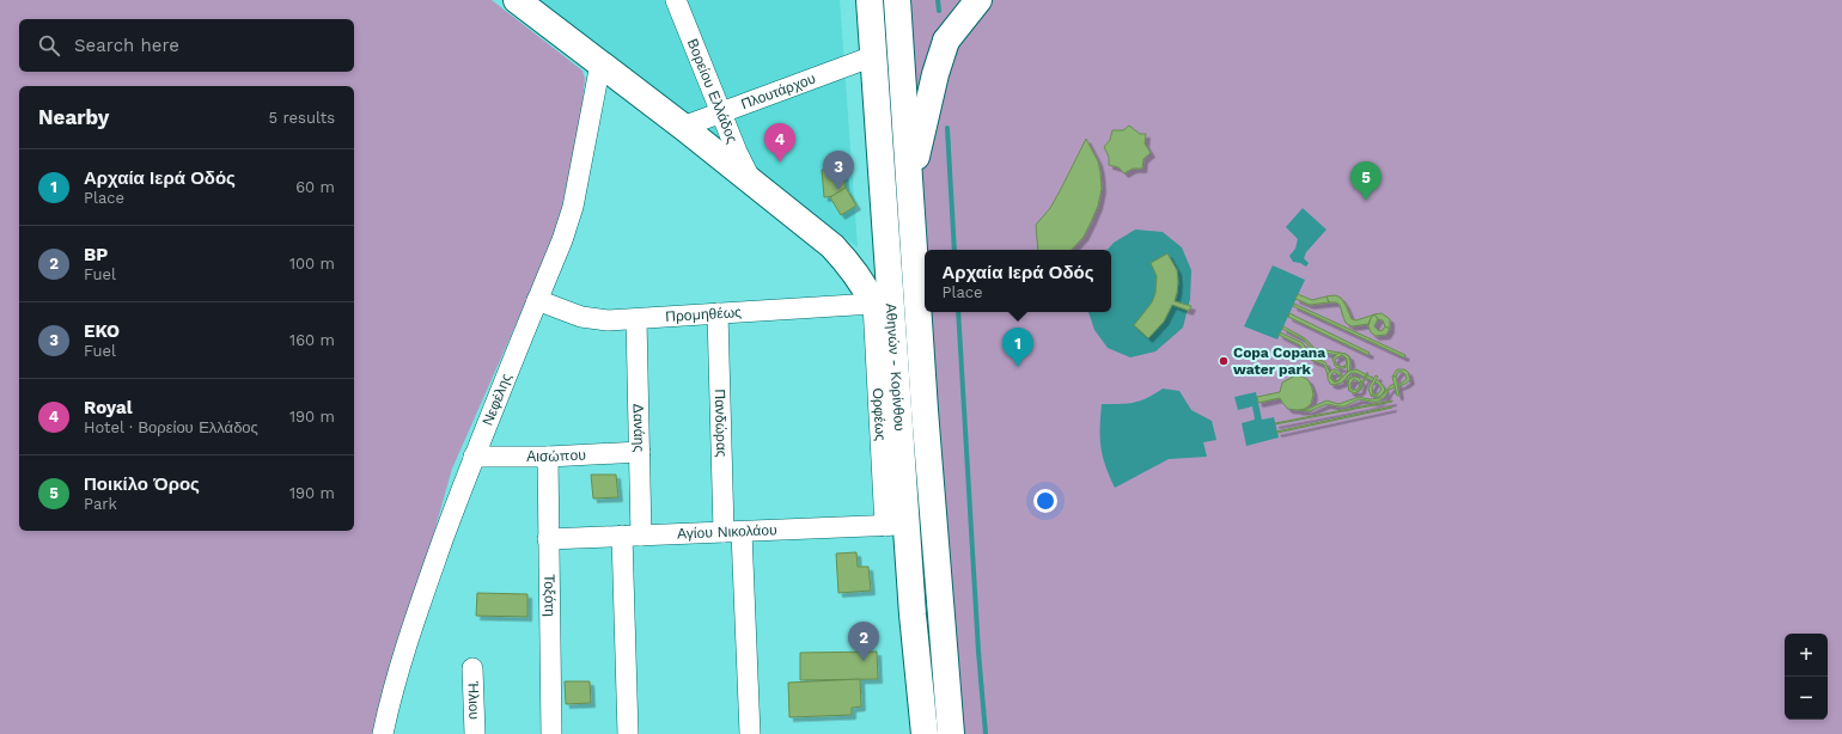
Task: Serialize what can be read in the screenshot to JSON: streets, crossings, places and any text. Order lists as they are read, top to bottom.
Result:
{
  "streets": {
    "main road": ["Αθηνών - Κορίνθου"],
    "street": [
      "Βορείου Ελλάδος",
      "Πλουτάρχου",
      "Προμηθέως",
      "Νεφέλης",
      "Ορφέως",
      "Πανδώρας",
      "Δανάης",
      "Αισώπου",
      "Αγίου Νικολάου",
      "Τοξότη",
      "Ήλιου"
    ]
  },
  "crossings": [
    ["Βορείου Ελλάδος", "Πλουτάρχου"],
    ["Πλουτάρχου", "Αθηνών - Κορίνθου"],
    ["Προμηθέως", "Νεφέλης"],
    ["Προμηθέως", "Ορφέως"],
    ["Προμηθέως", "Πανδώρας"],
    ["Προμηθέως", "Δανάης"],
    ["Αθηνών - Κορίνθου", "Ορφέως"],
    ["Αθηνών - Κορίνθου", "Αγίου Νικολάου"],
    ["Νεφέλης", "Αισώπου"],
    ["Ορφέως", "Αγίου Νικολάου"],
    ["Πανδώρας", "Αγίου Νικολάου"],
    ["Δανάης", "Αισώπου"],
    ["Δανάης", "Αγίου Νικολάου"],
    ["Αισώπου", "Τοξότη"],
    ["Αγίου Νικολάου", "Τοξότη"]
  ],
  "places": ["Copa Copana water park"],
  "page": {
    "search": "Search here",
    "heading": ["Nearby", "5 results"],
    "pins": [
      "4",
      "3",
      "5",
      "1",
      "2"
    ],
    "list": [
      {
        "mark": "1",
        "name": "Αρχαία Ιερά Οδός",
        "note": "Place",
        "value": "60 m"
      },
      {
        "mark": "2",
        "name": "BP",
        "note": "Fuel",
        "value": "100 m"
      },
      {
        "mark": "3",
        "name": "EKO",
        "note": "Fuel",
        "value": "160 m"
      },
      {
        "mark": "4",
        "name": "Royal",
        "note": "Hotel · Βορείου Ελλάδος",
        "value": "190 m"
      },
      {
        "mark": "5",
        "name": "Ποικίλο Όρος",
        "note": "Park",
        "value": "190 m"
      }
    ],
    "popup": ["Αρχαία Ιερά Οδός", "Place"],
    "map_buttons": ["+", "−"]
  }
}
